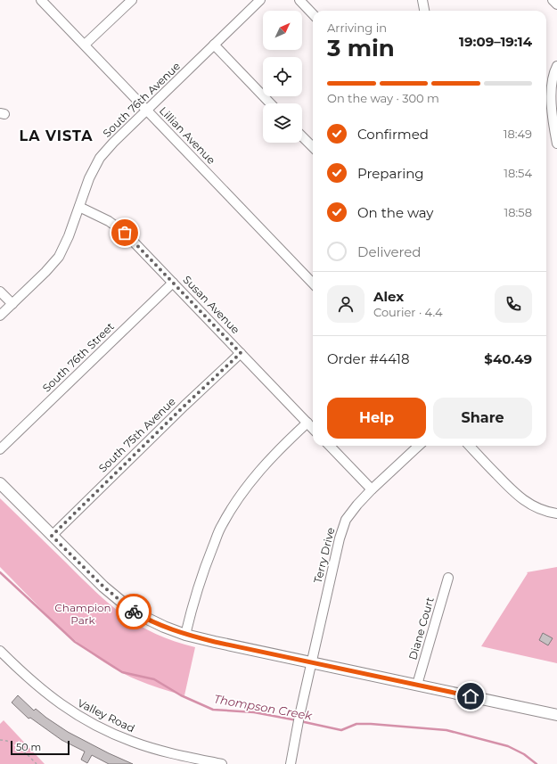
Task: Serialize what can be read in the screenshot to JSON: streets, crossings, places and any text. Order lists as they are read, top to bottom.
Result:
{
  "streets": {
    "street": [
      "South 76th Avenue",
      "Lillian Avenue",
      "Susan Avenue",
      "South 76th Street",
      "South 75th Avenue",
      "Terry Drive",
      "Diane Court",
      "Valley Road"
    ]
  },
  "crossings": [
    ["South 76th Avenue", "Lillian Avenue"],
    ["South 76th Avenue", "Susan Avenue"],
    ["Susan Avenue", "South 76th Street"],
    ["Susan Avenue", "South 75th Avenue"]
  ],
  "districts": ["LA VISTA"],
  "water": ["Thompson Creek"],
  "parks": ["Champion Park"],
  "scale_bar": "50 m",
  "north": "top right",
  "page": {
    "heading": ["3 min", "Arriving in", "19:09–19:14"],
    "panel": [
      "Alex",
      "Courier · 4.4",
      "Order #4418",
      "$40.49"
    ],
    "bar": "On the way · 300 m",
    "list": [
      ["Confirmed", "18:49"],
      ["Preparing", "18:54"],
      ["On the way", "18:58"],
      "Delivered"
    ],
    "buttons": ["Help", "Share"],
    "scale": "50 m"
  }
}
